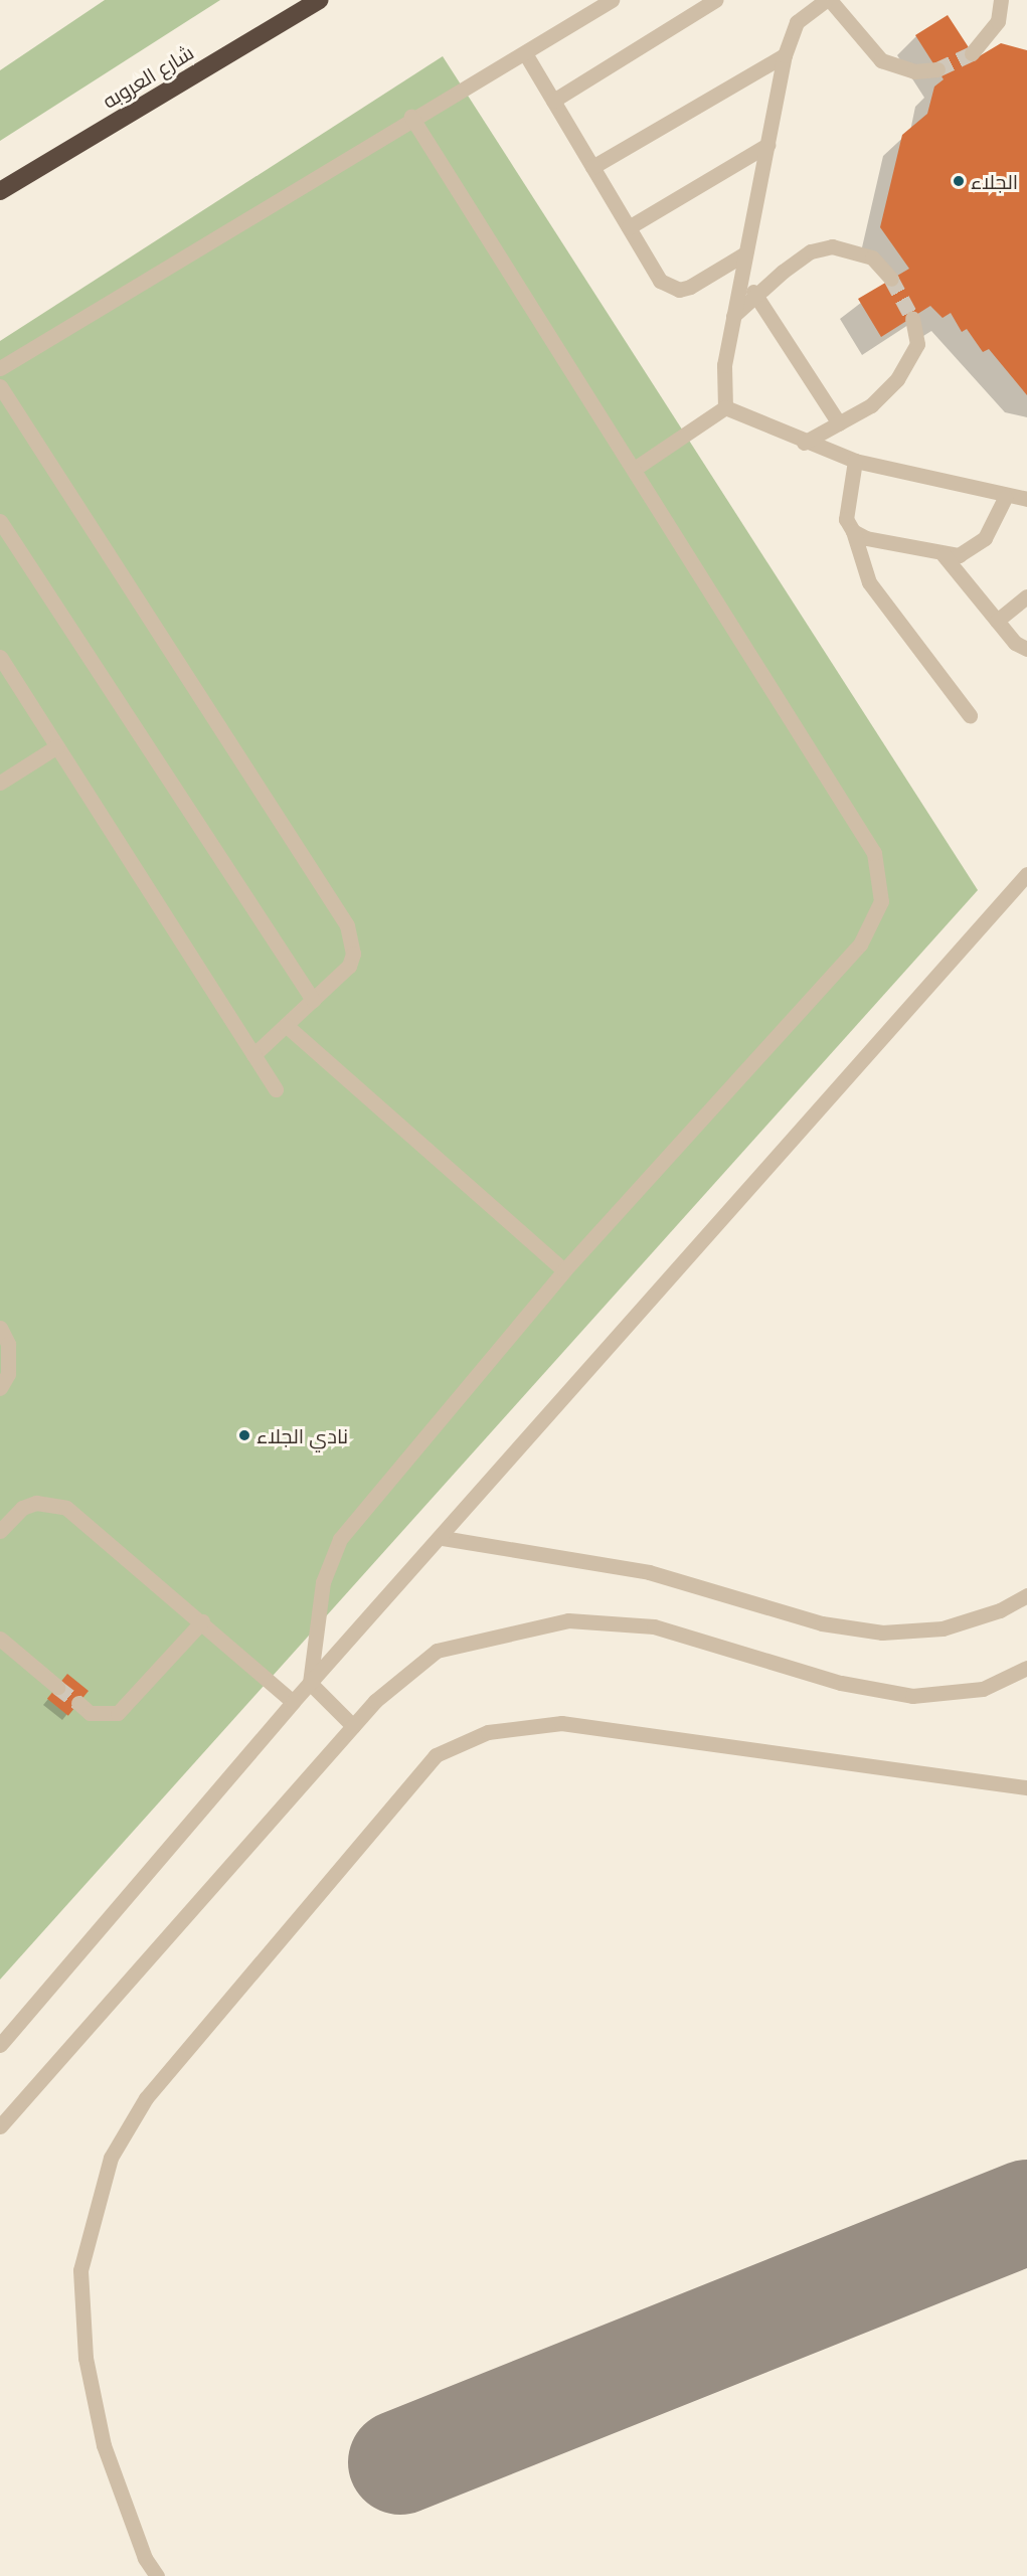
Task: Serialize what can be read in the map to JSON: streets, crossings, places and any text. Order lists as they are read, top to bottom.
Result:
{
  "streets": {
    "highway": ["شارع العروبه"]
  },
  "places": ["الجلاء", "نادي الجلاء"]
}
